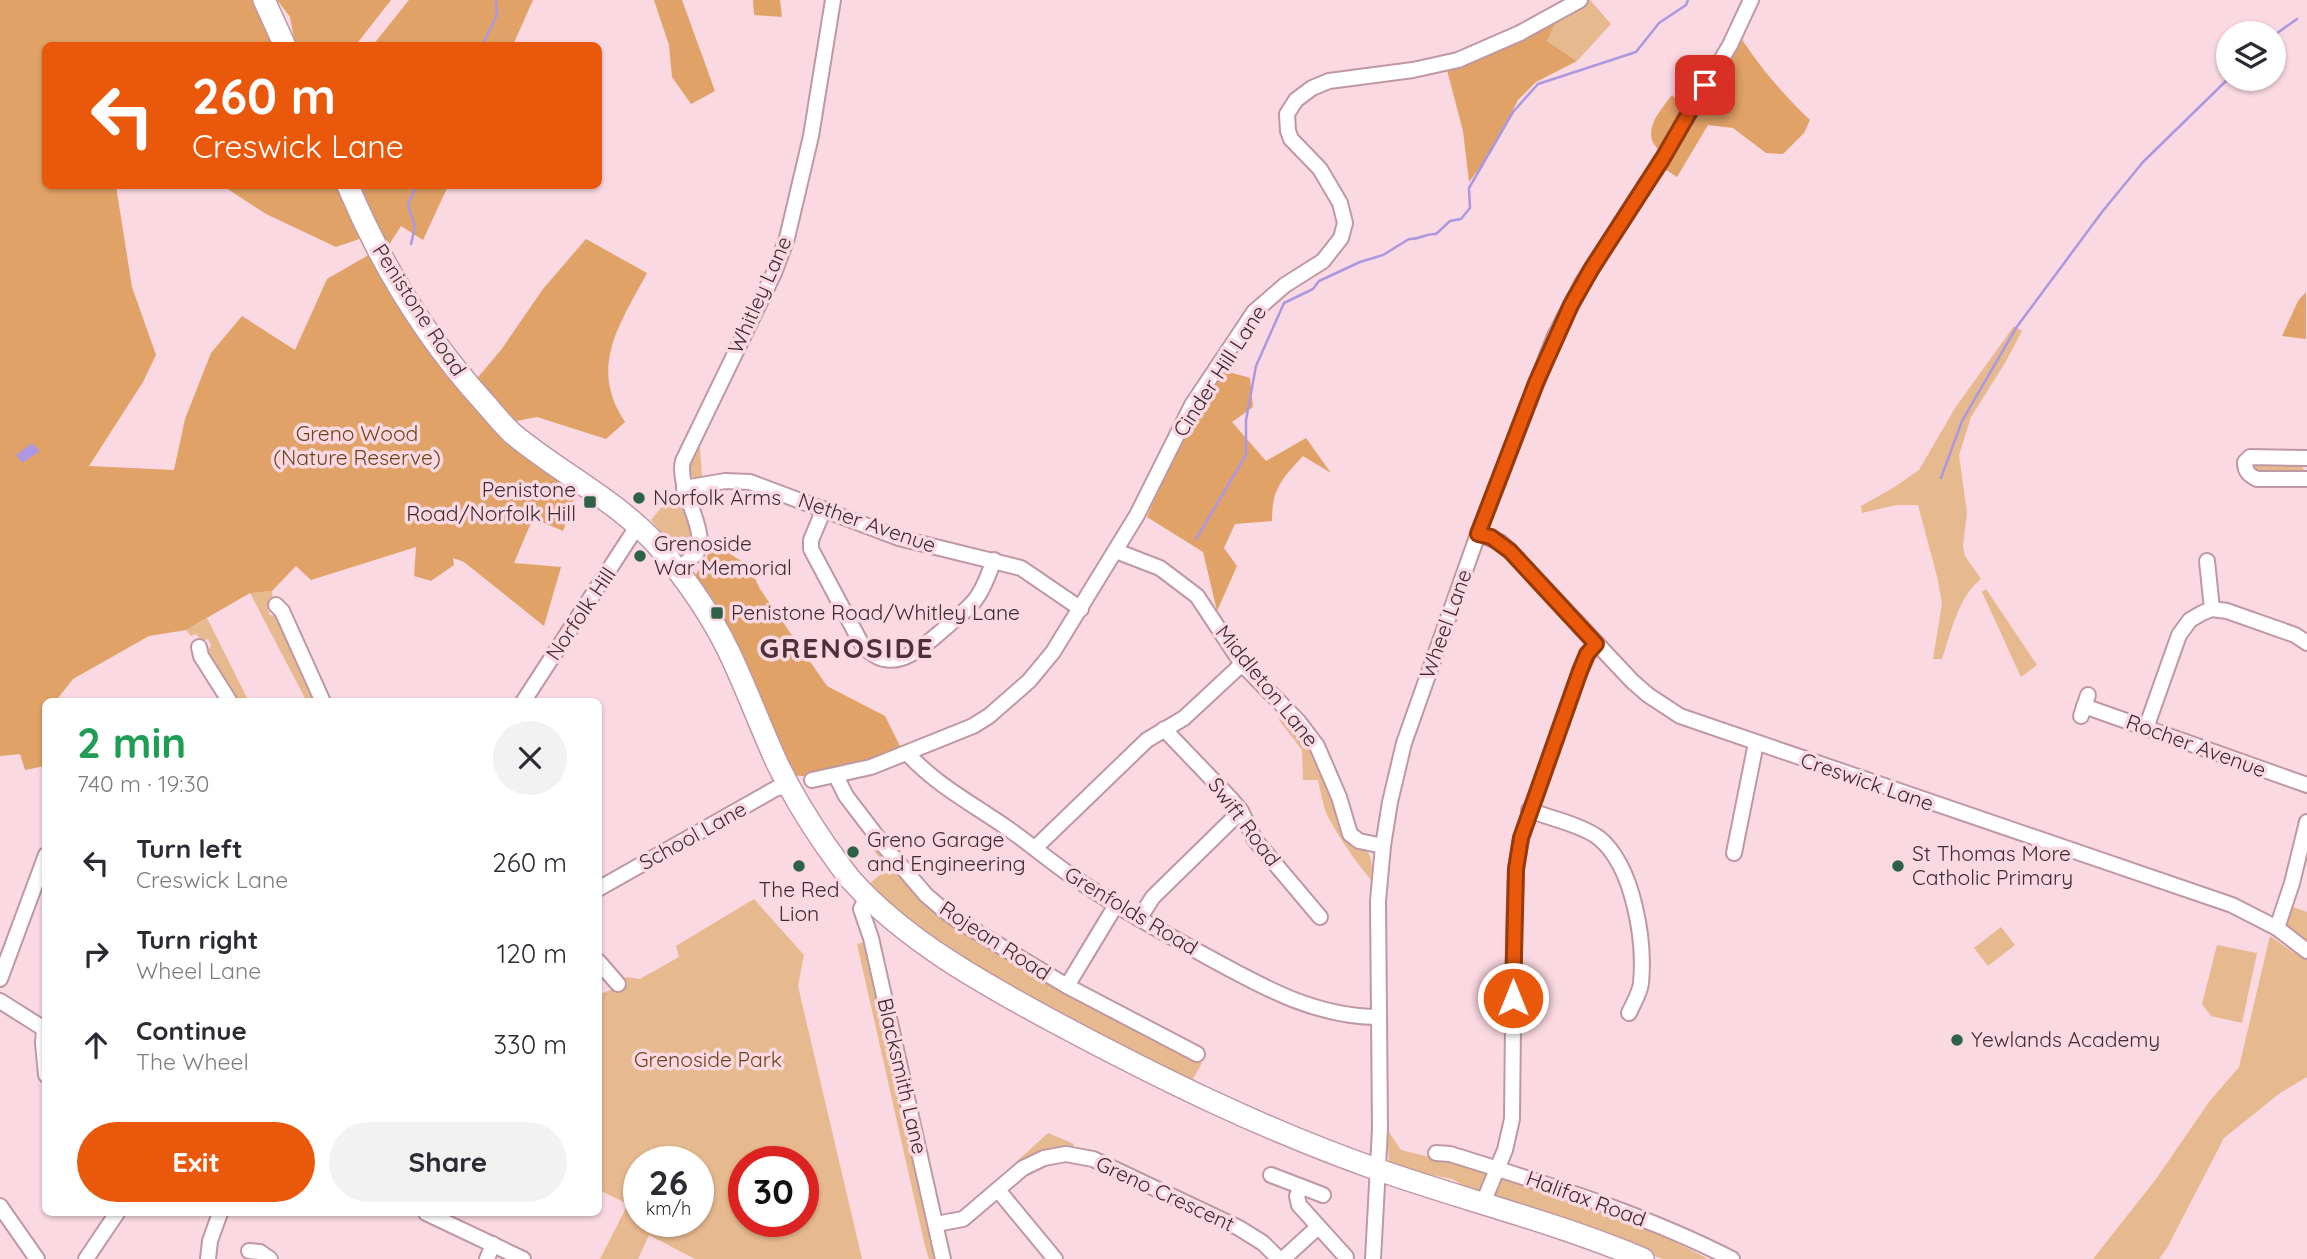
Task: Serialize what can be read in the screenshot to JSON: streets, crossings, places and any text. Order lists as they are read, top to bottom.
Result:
{
  "streets": {
    "highway": ["Penistone Road"],
    "street": [
      "Whitley Lane",
      "Cinder Hill Lane",
      "Nether Avenue",
      "Norfolk Hill",
      "Wheel Lane",
      "Middleton Lane",
      "Rocher Avenue",
      "Creswick Lane",
      "Swift Road",
      "School Lane",
      "Grenfolds Road",
      "Rojean Road",
      "Blacksmith Lane",
      "Greno Crescent",
      "Halifax Road"
    ]
  },
  "crossings": [
    ["Whitley Lane", "Penistone Road"],
    ["Whitley Lane", "Nether Avenue"],
    ["Penistone Road", "Norfolk Hill"],
    ["Penistone Road", "Wheel Lane"],
    ["Penistone Road", "School Lane"],
    ["Penistone Road", "Blacksmith Lane"],
    ["Cinder Hill Lane", "Nether Avenue"],
    ["Cinder Hill Lane", "Middleton Lane"],
    ["Cinder Hill Lane", "Grenfolds Road"],
    ["Cinder Hill Lane", "Rojean Road"],
    ["Wheel Lane", "Middleton Lane"],
    ["Wheel Lane", "Creswick Lane"],
    ["Wheel Lane", "Grenfolds Road"],
    ["Blacksmith Lane", "Greno Crescent"]
  ],
  "districts": ["GRENOSIDE"],
  "parks": ["Greno Wood (Nature Reserve)", "Grenoside Park"],
  "places": {
    "other": [
      "Norfolk Arms",
      "Grenoside War Memorial",
      "Greno Garage and Engineering",
      "The Red Lion",
      "St Thomas More Catholic Primary",
      "Yewlands Academy"
    ],
    "transit": ["Penistone Road/Norfolk Hill", "Penistone Road/Whitley Lane"]
  },
  "page": {
    "turn": ["260 m", "Creswick Lane"],
    "heading": ["2 min", "740 m · 19:30"],
    "list": [
      {
        "name": "Turn left",
        "note": "Creswick Lane",
        "value": "260 m"
      },
      {
        "name": "Turn right",
        "note": "Wheel Lane",
        "value": "120 m"
      },
      {
        "name": "Continue",
        "note": "The Wheel",
        "value": "330 m"
      }
    ],
    "buttons": ["Exit", "Share"],
    "speed": "26 km/h",
    "limit": "30"
  }
}
